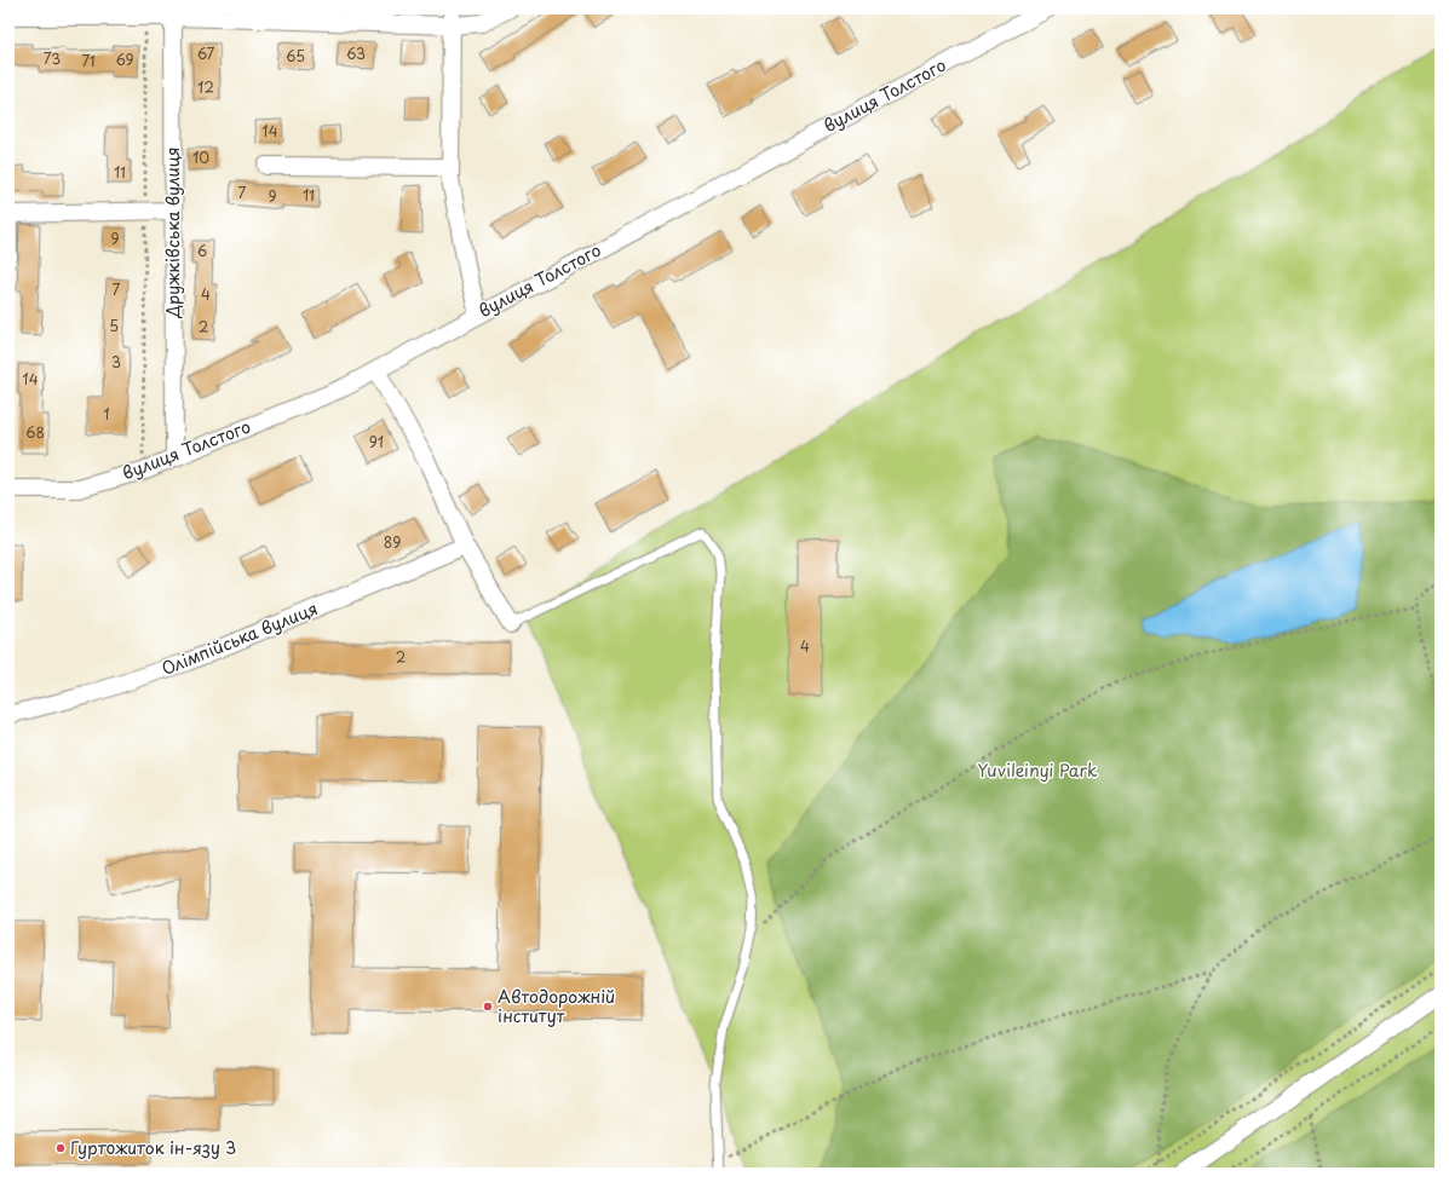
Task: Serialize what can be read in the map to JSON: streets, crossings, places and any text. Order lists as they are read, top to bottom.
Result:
{
  "streets": {
    "street": ["вулиця Толстого", "Дружківська вулиця", "Олімпійська вулиця"]
  },
  "crossings": [
    ["вулиця Толстого", "Дружківська вулиця"]
  ],
  "parks": ["Yuvileinyi Park"],
  "places": ["Автодорожній інститут", "Гуртожиток ін-язу 3"],
  "house_numbers": [
    "67",
    "63",
    "65",
    "73",
    "69",
    "71",
    "12",
    "14",
    "10",
    "11",
    "7",
    "11",
    "9",
    "9",
    "6",
    "7",
    "4",
    "5",
    "2",
    "3",
    "14",
    "1",
    "68",
    "91",
    "89",
    "4",
    "2"
  ]
}
